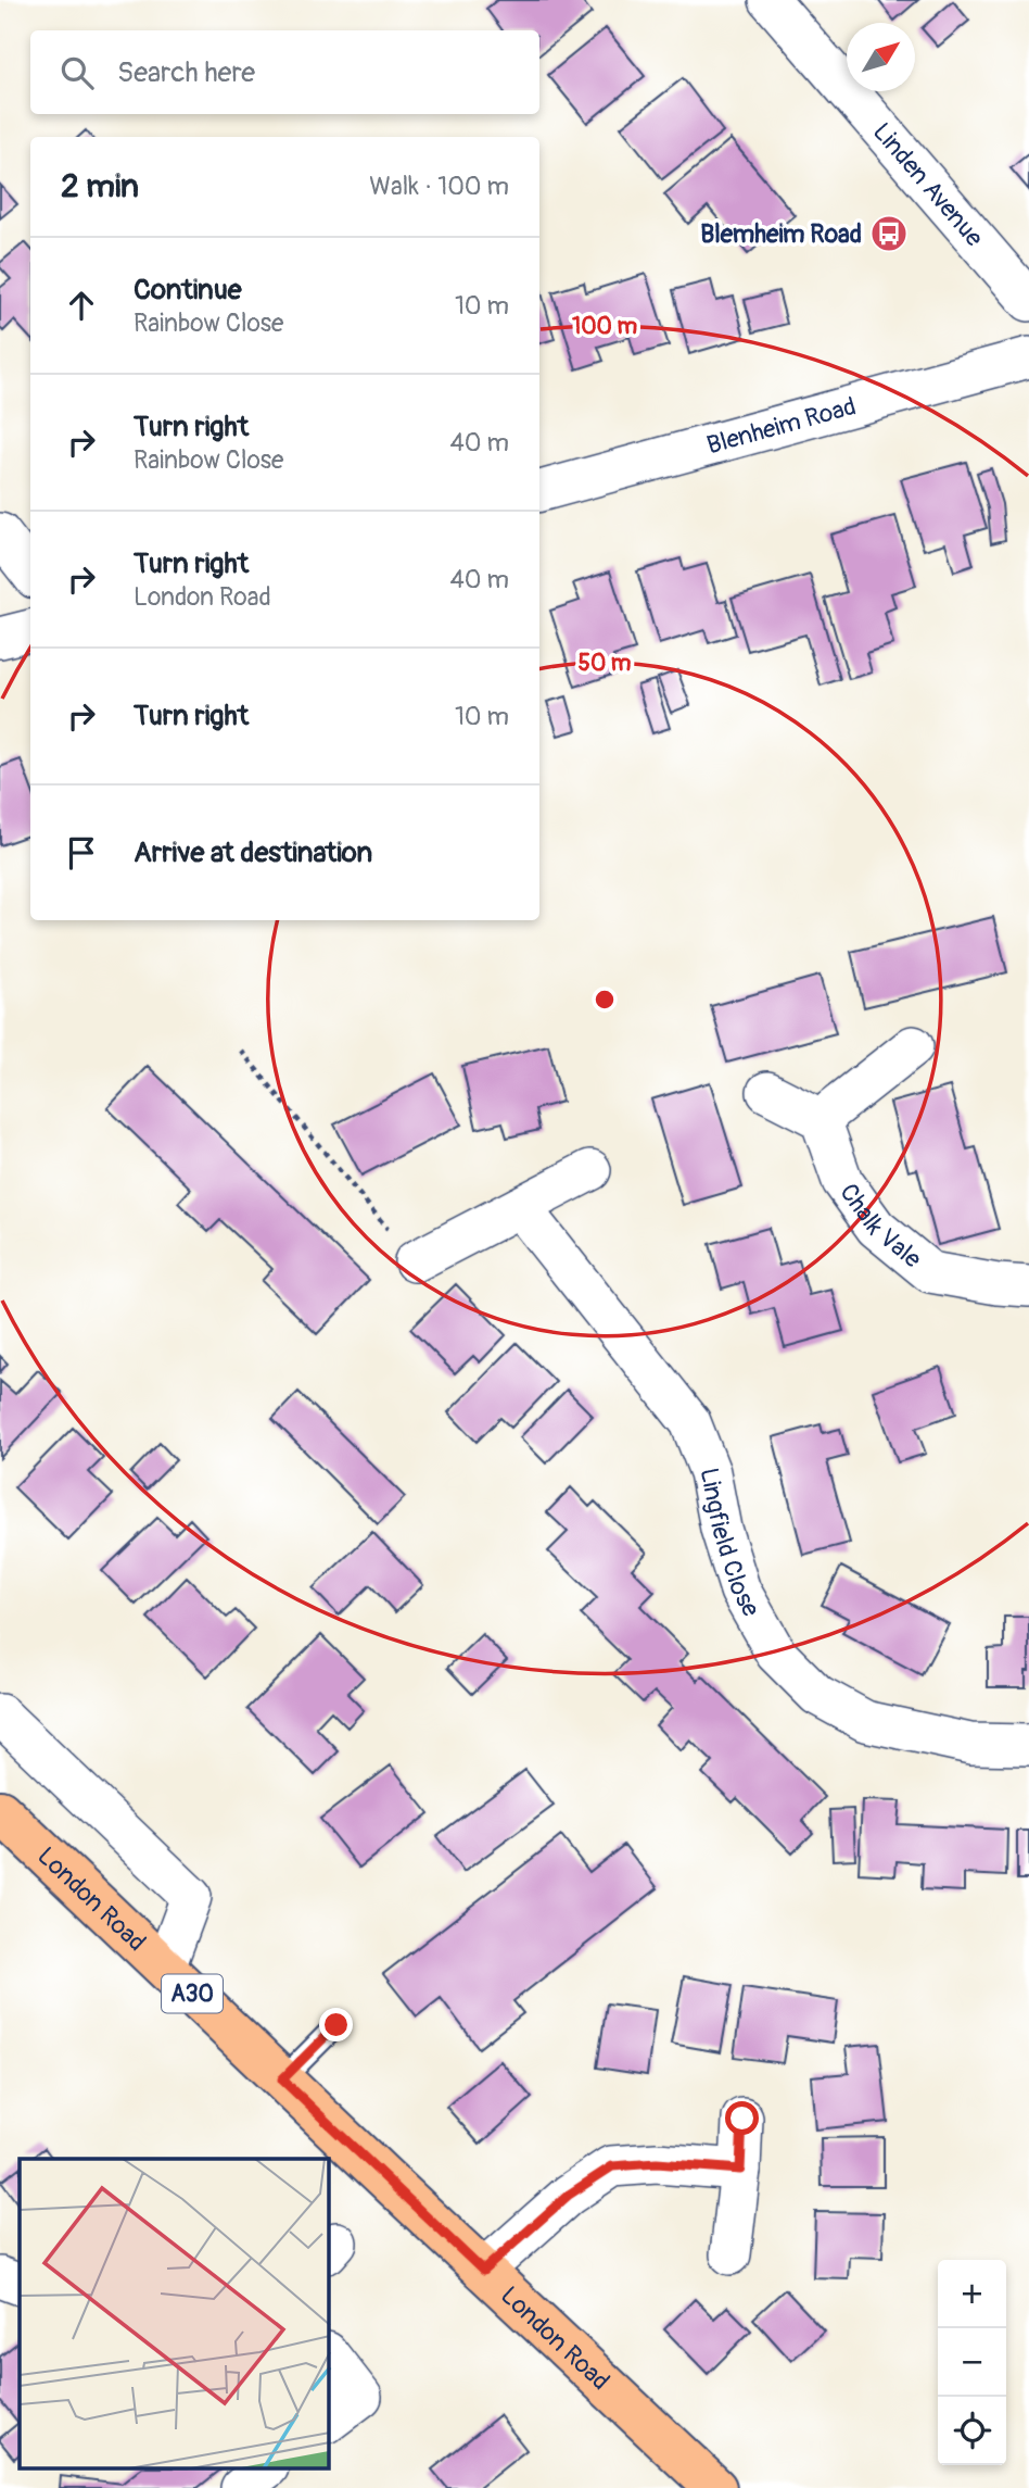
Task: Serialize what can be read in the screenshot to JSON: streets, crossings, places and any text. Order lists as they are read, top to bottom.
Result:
{
  "streets": {
    "main road": ["London Road", "A30"],
    "street": [
      "Linden Avenue",
      "Blenheim Road",
      "Chalk Vale",
      "Lingfield Close"
    ]
  },
  "places": {
    "bus stop": ["Blemheim Road"]
  },
  "north": "top right",
  "page": {
    "search": "Search here",
    "heading": ["2 min", "Walk · 100 m"],
    "list": [
      ["Continue", "Rainbow Close", "10 m"],
      ["Turn right", "Rainbow Close", "40 m"],
      ["Turn right", "London Road", "40 m"],
      ["Turn right", "10 m"],
      "Arrive at destination"
    ],
    "map_buttons": ["+", "−"]
  },
  "rings": ["100 m", "50 m"]
}
